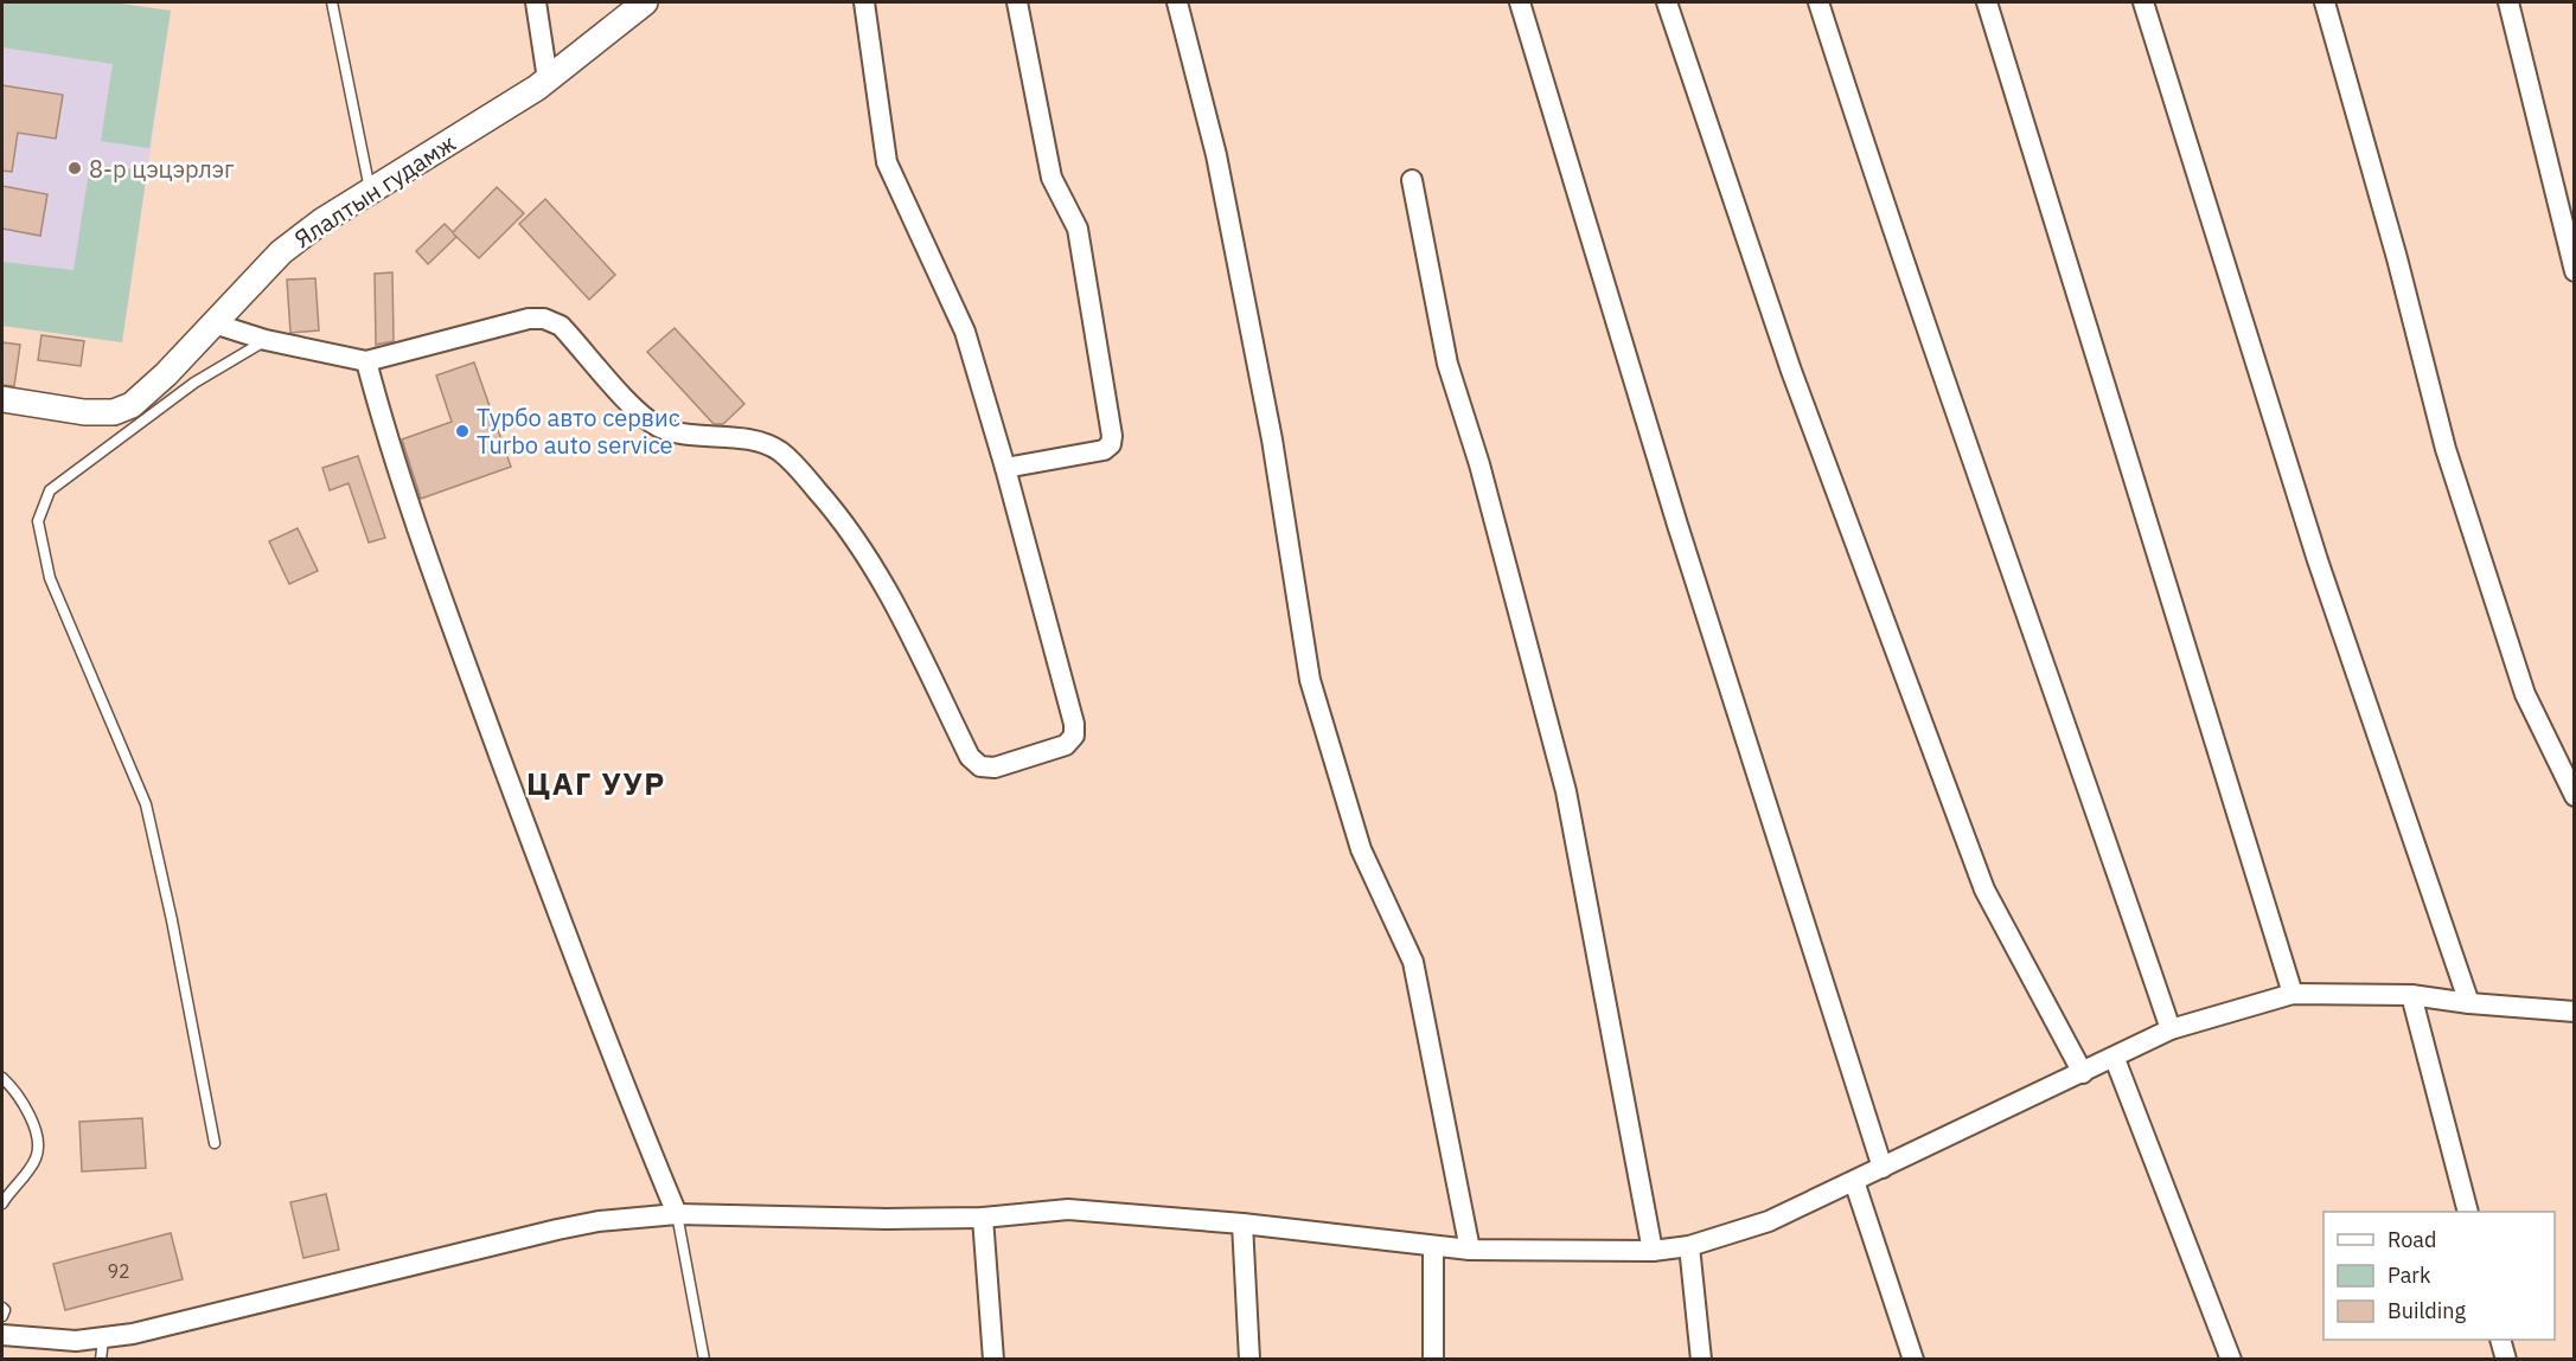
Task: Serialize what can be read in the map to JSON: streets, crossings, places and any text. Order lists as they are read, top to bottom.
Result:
{
  "streets": {
    "street": ["Ялалтын гудамж"]
  },
  "districts": ["ЦАГ УУР"],
  "places": ["8-р цэцэрлэг", "Турбо авто сервис Turbo auto service"],
  "house_numbers": ["92"],
  "legend": ["Road", "Park", "Building"]
}
